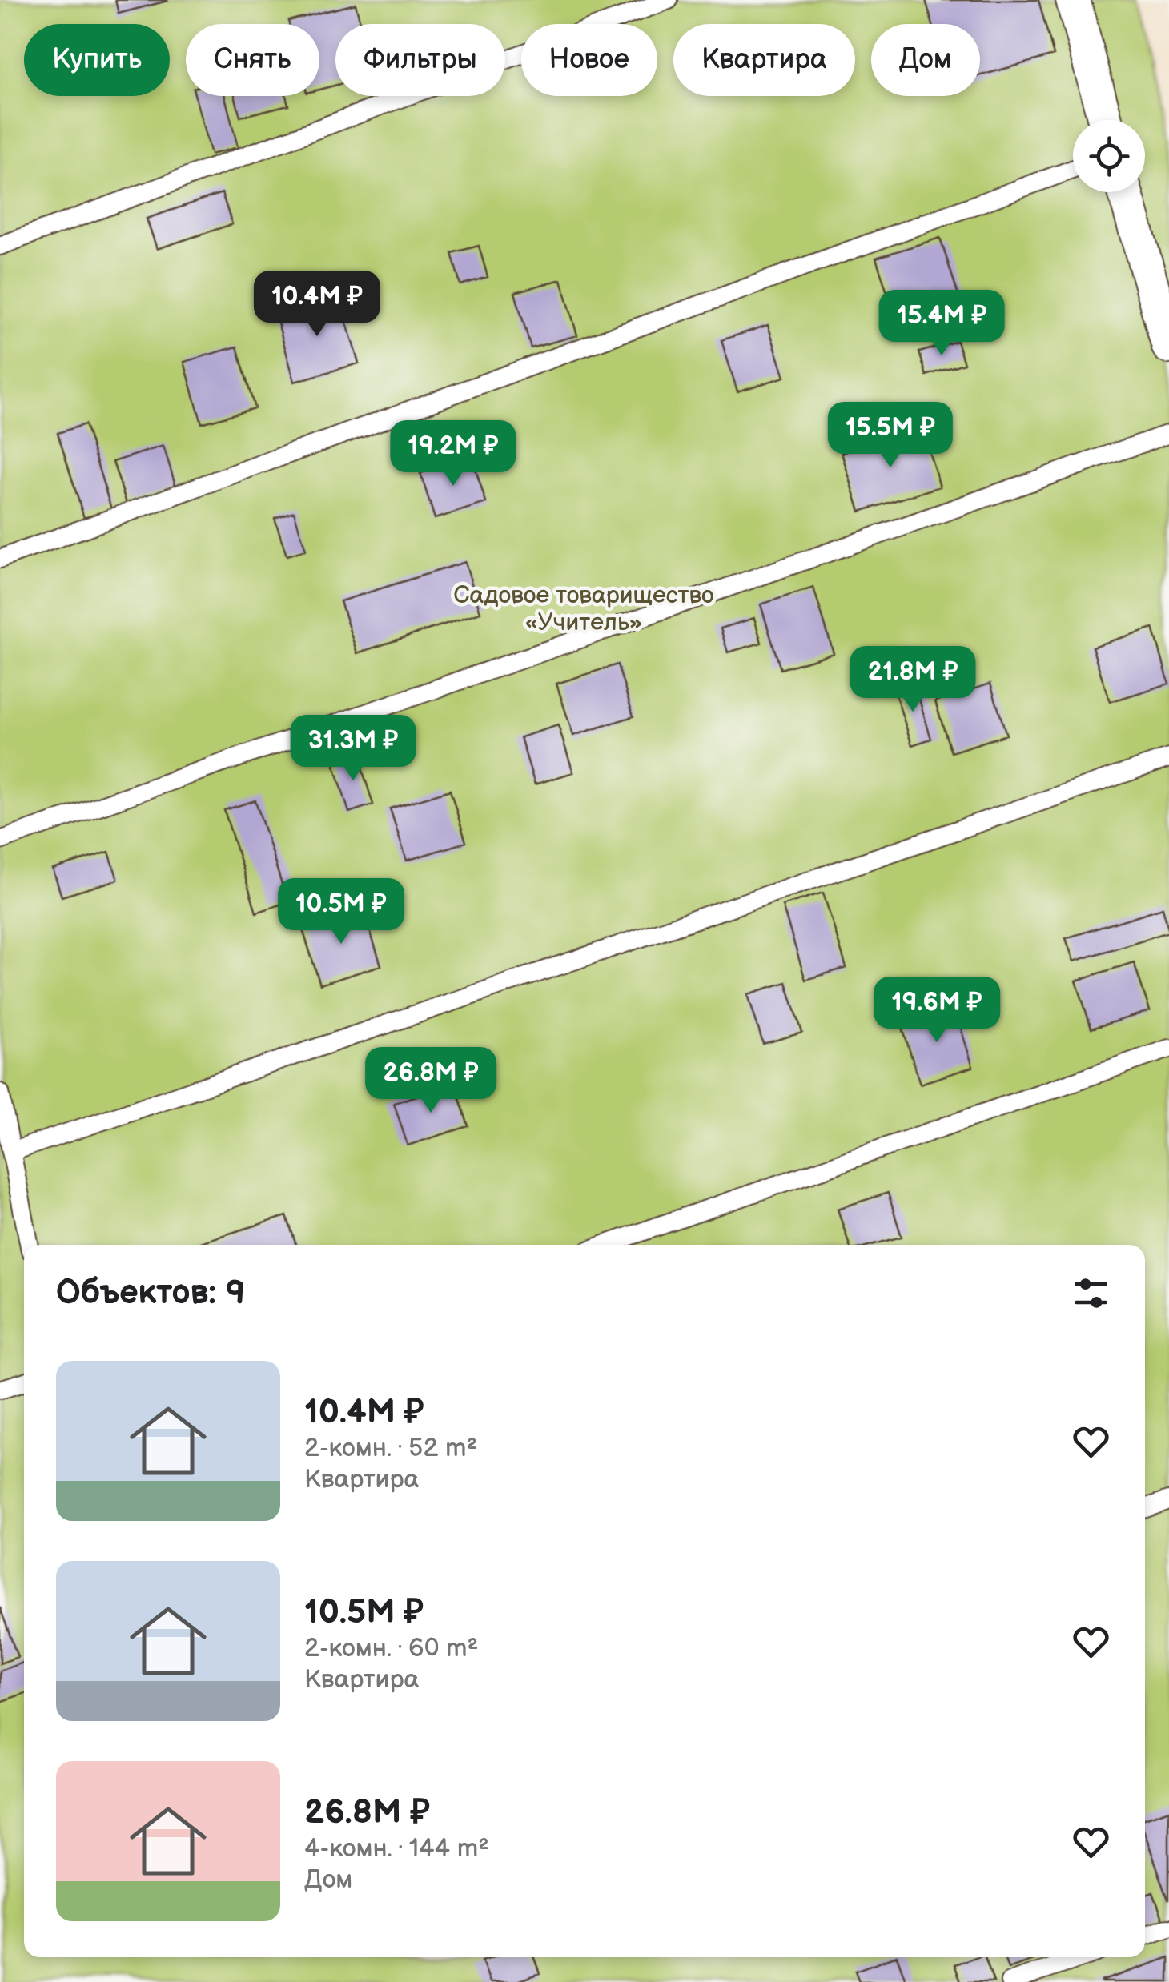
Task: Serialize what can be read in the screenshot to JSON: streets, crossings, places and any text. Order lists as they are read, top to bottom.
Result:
{
  "parks": ["Садовое товарищество «Учитель»"],
  "page": {
    "chip": [
      "Купить",
      "Снять",
      "Фильтры",
      "Новое",
      "Квартира",
      "Дом"
    ],
    "price": [
      "10.4M ₽",
      "15.4M ₽",
      "15.5M ₽",
      "19.2M ₽",
      "21.8M ₽",
      "31.3M ₽",
      "10.5M ₽",
      "19.6M ₽",
      "26.8M ₽"
    ],
    "heading": "Объектов: 9",
    "list": [
      {
        "name": "10.4M ₽",
        "note": "2-комн. · 52 m² · Квартира"
      },
      {
        "name": "10.5M ₽",
        "note": "2-комн. · 60 m² · Квартира"
      },
      {
        "name": "26.8M ₽",
        "note": "4-комн. · 144 m² · Дом"
      }
    ]
  }
}
